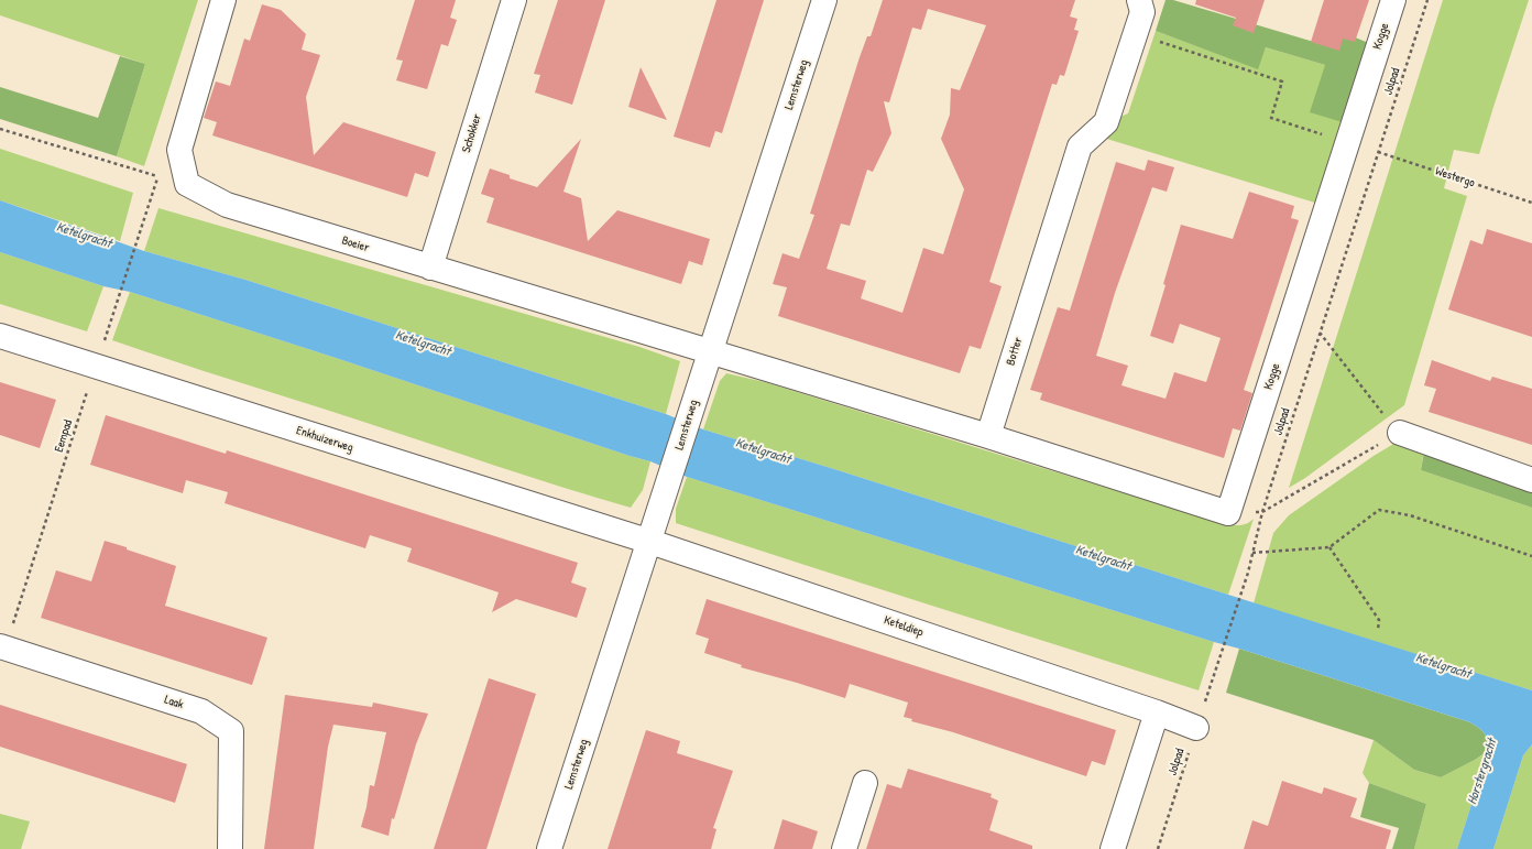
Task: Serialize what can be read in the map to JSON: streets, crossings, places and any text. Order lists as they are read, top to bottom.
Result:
{
  "streets": {
    "street": [
      "Kogge",
      "Lemsterweg",
      "Schokker",
      "Boeier",
      "Botter",
      "Enkhuizerweg",
      "Keteldiep",
      "Laak"
    ],
    "path": ["Jolpad", "Westergo", "Eempad"]
  },
  "crossings": [
    ["Kogge", "Westergo"],
    ["Kogge", "Botter"],
    ["Jolpad", "Westergo"],
    ["Jolpad", "Keteldiep"],
    ["Lemsterweg", "Boeier"],
    ["Lemsterweg", "Enkhuizerweg"],
    ["Lemsterweg", "Keteldiep"],
    ["Schokker", "Boeier"],
    ["Westergo", "Botter"],
    ["Eempad", "Enkhuizerweg"],
    ["Eempad", "Laak"],
    ["Enkhuizerweg", "Keteldiep"]
  ],
  "water": ["Ketelgracht", "Horstergracht"]
}
